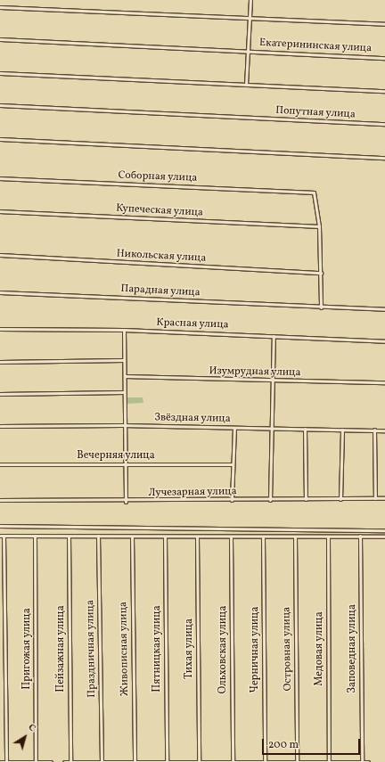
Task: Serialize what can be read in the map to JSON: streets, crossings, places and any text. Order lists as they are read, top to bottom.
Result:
{
  "streets": {
    "street": [
      "Екатерининская улица",
      "Попутная улица",
      "Соборная улица",
      "Купеческая улица",
      "Никольская улица",
      "Парадная улица",
      "Красная улица",
      "Изумрудная улица",
      "Звёздная улица",
      "Вечерняя улица",
      "Лучезарная улица",
      "Пригожая улица",
      "Пейзажная улица",
      "Праздничная улица",
      "Живописная улица",
      "Пятницкая улица",
      "Тихая улица",
      "Островная улица",
      "Медовая улица",
      "Заповедная улица",
      "Ольховская улица",
      "Черничная улица"
    ]
  },
  "crossings": [
    ["Соборная улица", "Купеческая улица"]
  ],
  "scale_bar": "200 m",
  "north": "top right"
}
